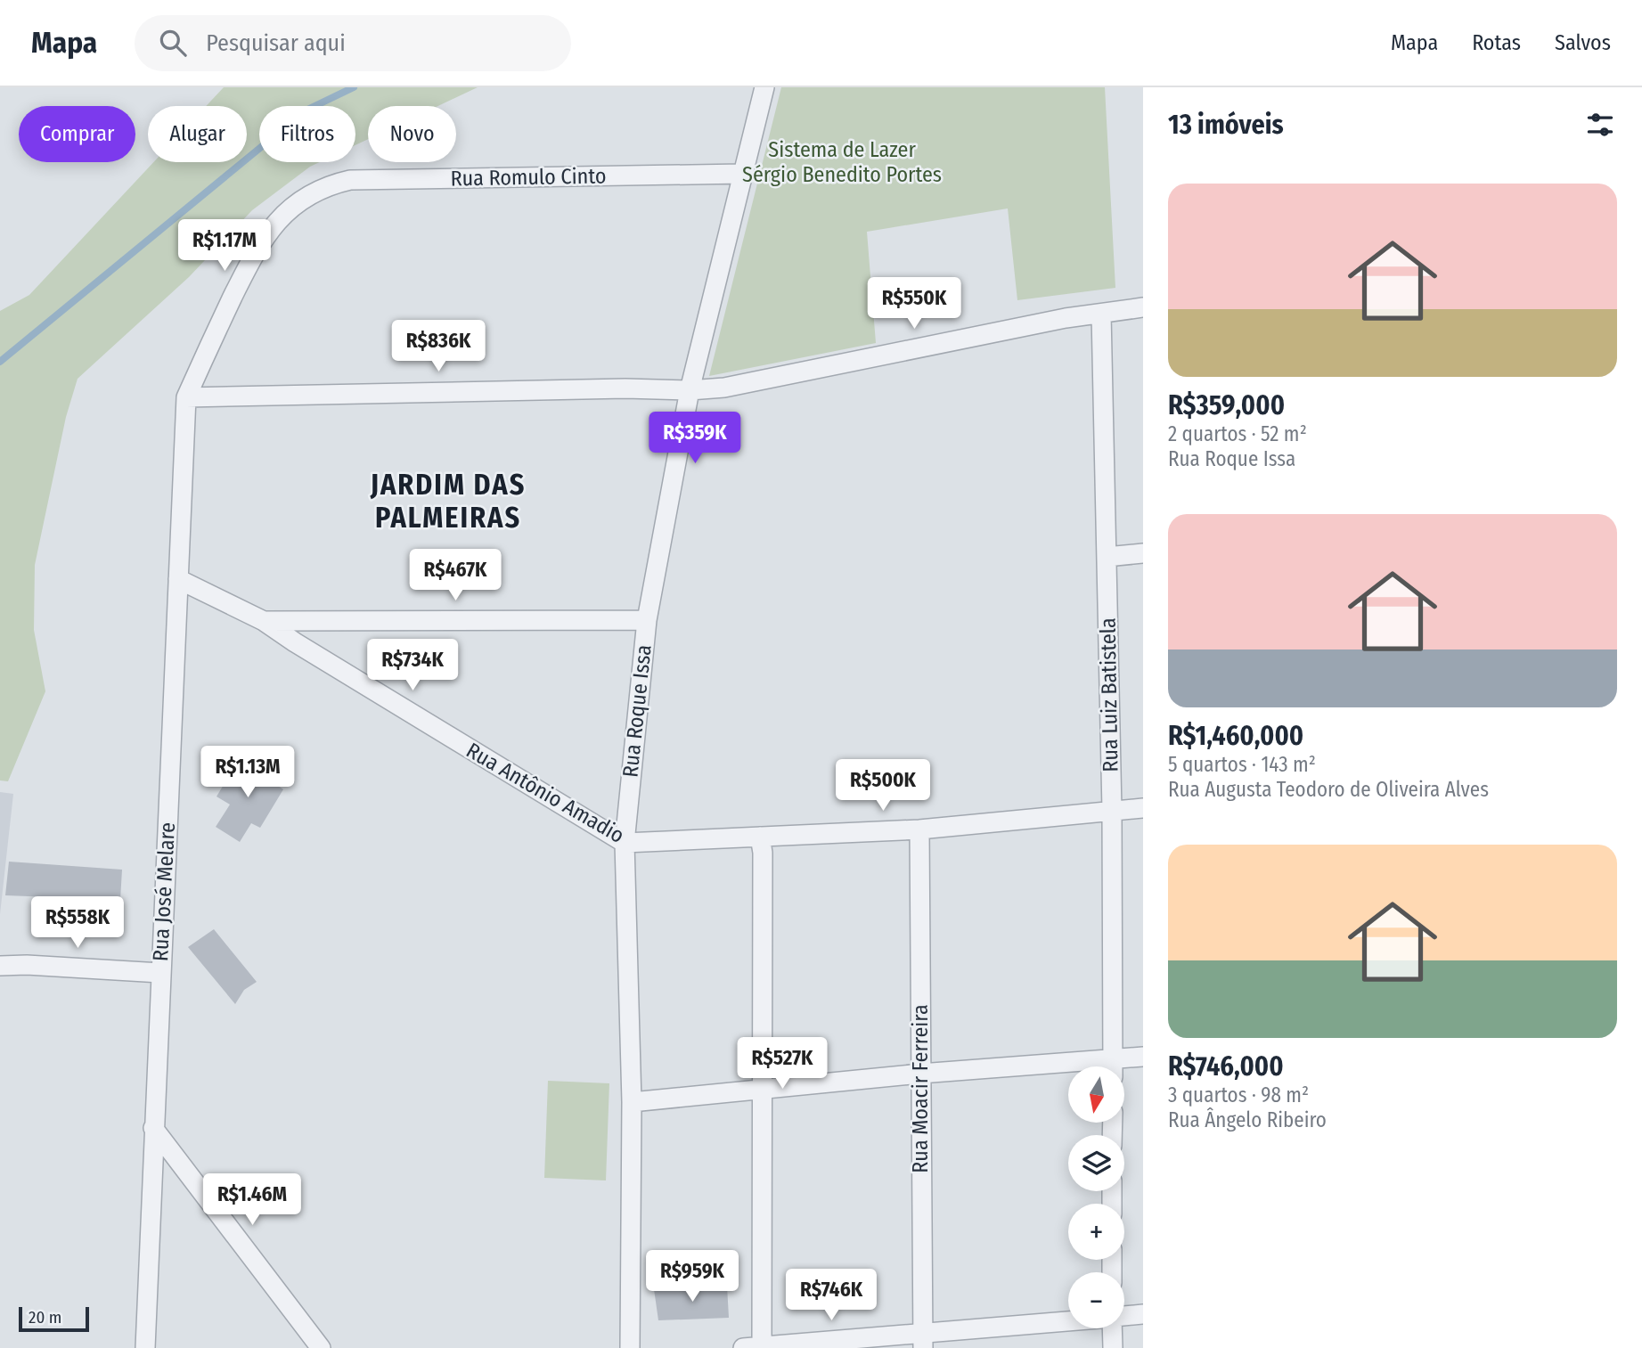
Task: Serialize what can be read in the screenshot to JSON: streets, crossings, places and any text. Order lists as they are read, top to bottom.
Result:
{
  "streets": {
    "street": [
      "Rua Romulo Cinto",
      "Rua Luiz Batistela",
      "Rua Roque Issa",
      "Rua Antônio Amadio",
      "Rua José Melare",
      "Rua Moacir Ferreira"
    ]
  },
  "crossings": [
    ["Rua Romulo Cinto", "Rua Roque Issa"],
    ["Rua Romulo Cinto", "Rua José Melare"],
    ["Rua Luiz Batistela", "Rua Antônio Amadio"],
    ["Rua Roque Issa", "Rua Antônio Amadio"],
    ["Rua Antônio Amadio", "Rua José Melare"],
    ["Rua Antônio Amadio", "Rua Moacir Ferreira"]
  ],
  "districts": ["JARDIM DAS PALMEIRAS"],
  "parks": ["Sistema de Lazer Sérgio Benedito Portes"],
  "scale_bar": "20 m",
  "north": "bottom",
  "page": {
    "header": "Mapa",
    "search": "Pesquisar aqui",
    "nav": ["Mapa", "Rotas", "Salvos"],
    "heading": "13 imóveis",
    "chip": [
      "Comprar",
      "Alugar",
      "Filtros",
      "Novo"
    ],
    "list": [
      {
        "name": "R$359,000",
        "note": "2 quartos · 52 m² · Rua Roque Issa"
      },
      {
        "name": "R$1,460,000",
        "note": "5 quartos · 143 m² · Rua Augusta Teodoro de Oliveira Alves"
      },
      {
        "name": "R$746,000",
        "note": "3 quartos · 98 m² · Rua Ângelo Ribeiro"
      }
    ],
    "price": [
      "R$1.17M",
      "R$550K",
      "R$836K",
      "R$359K",
      "R$467K",
      "R$734K",
      "R$1.13M",
      "R$500K",
      "R$558K",
      "R$527K",
      "R$1.46M",
      "R$959K",
      "R$746K"
    ],
    "map_buttons": ["+", "−"],
    "scale": "20 m"
  }
}
